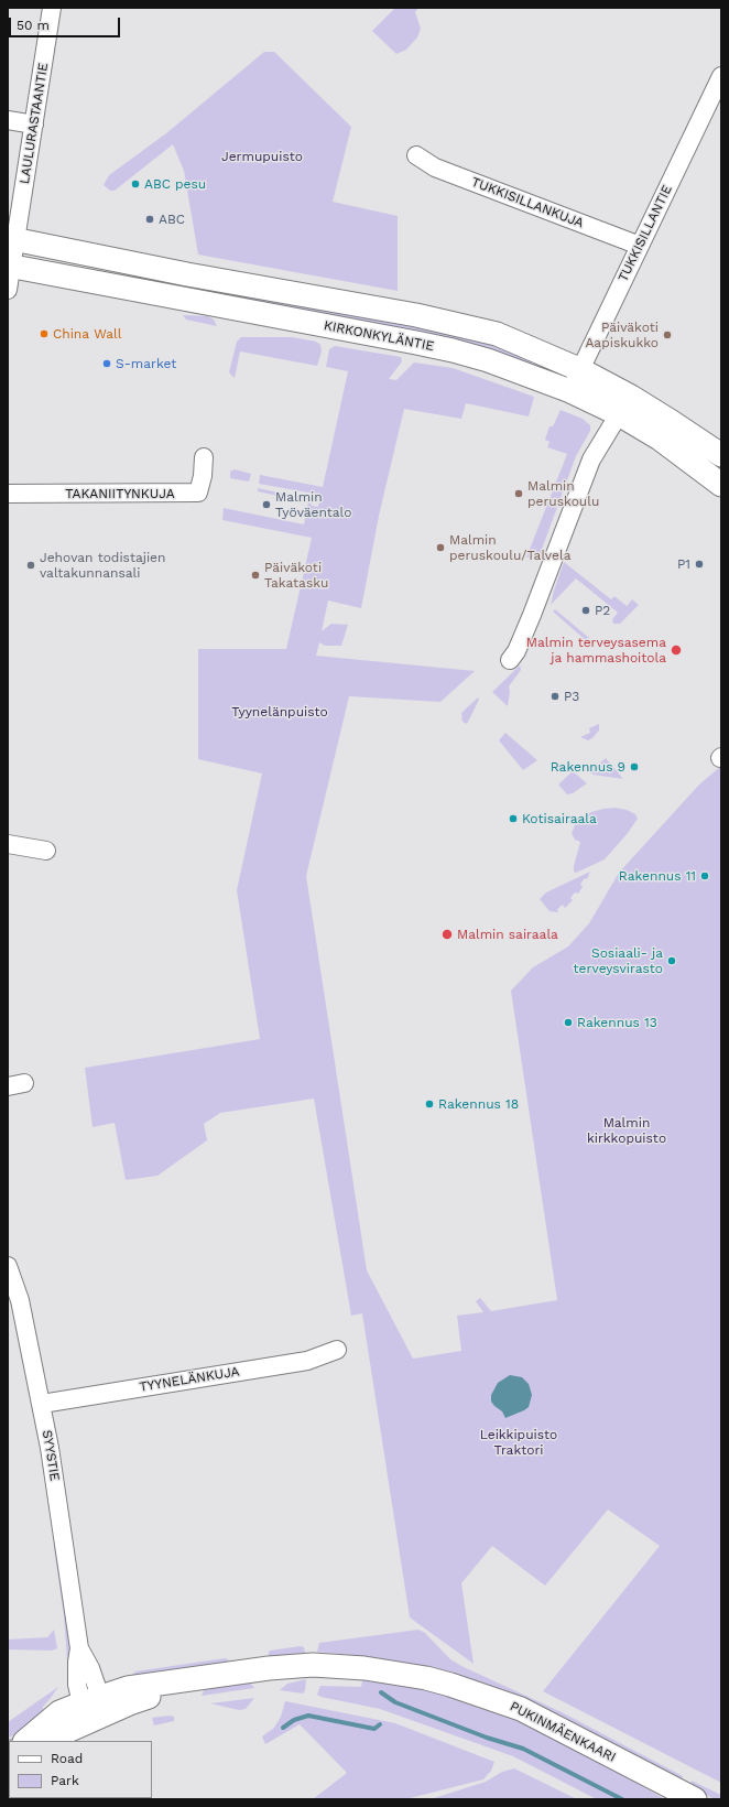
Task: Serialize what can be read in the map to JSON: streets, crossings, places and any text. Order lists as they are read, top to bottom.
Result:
{
  "streets": {
    "main road": ["KIRKONKYLÄNTIE", "PUKINMÄENKAARI"],
    "street": [
      "LAULURASTAANTIE",
      "TUKKISILLANKUJA",
      "TUKKISILLANTIE",
      "TAKANIITYNKUJA",
      "TYYNELÄNKUJA",
      "SYYSTIE"
    ]
  },
  "crossings": [
    ["LAULURASTAANTIE", "KIRKONKYLÄNTIE"],
    ["TUKKISILLANKUJA", "TUKKISILLANTIE"],
    ["TUKKISILLANTIE", "KIRKONKYLÄNTIE"],
    ["TYYNELÄNKUJA", "SYYSTIE"],
    ["SYYSTIE", "PUKINMÄENKAARI"]
  ],
  "parks": [
    "Jermupuisto",
    "Tyynelänpuisto",
    "Malmin kirkkopuisto",
    "Leikkipuisto Traktori"
  ],
  "places": [
    "ABC pesu",
    "ABC",
    "China Wall",
    "Päiväkoti Aapiskukko",
    "S-market",
    "Malmin peruskoulu",
    "Malmin Työväentalo",
    "Malmin peruskoulu/Talvela",
    "P1",
    "Jehovan todistajien valtakunnansali",
    "Päiväkoti Takatasku",
    "P2",
    "Malmin terveysasema ja hammashoitola",
    "P3",
    "Rakennus 9",
    "Kotisairaala",
    "Rakennus 11",
    "Malmin sairaala",
    "Sosiaali- ja terveysvirasto",
    "Rakennus 13",
    "Rakennus 18"
  ],
  "legend": ["Road", "Park"],
  "scale_bar": "50 m"
}
